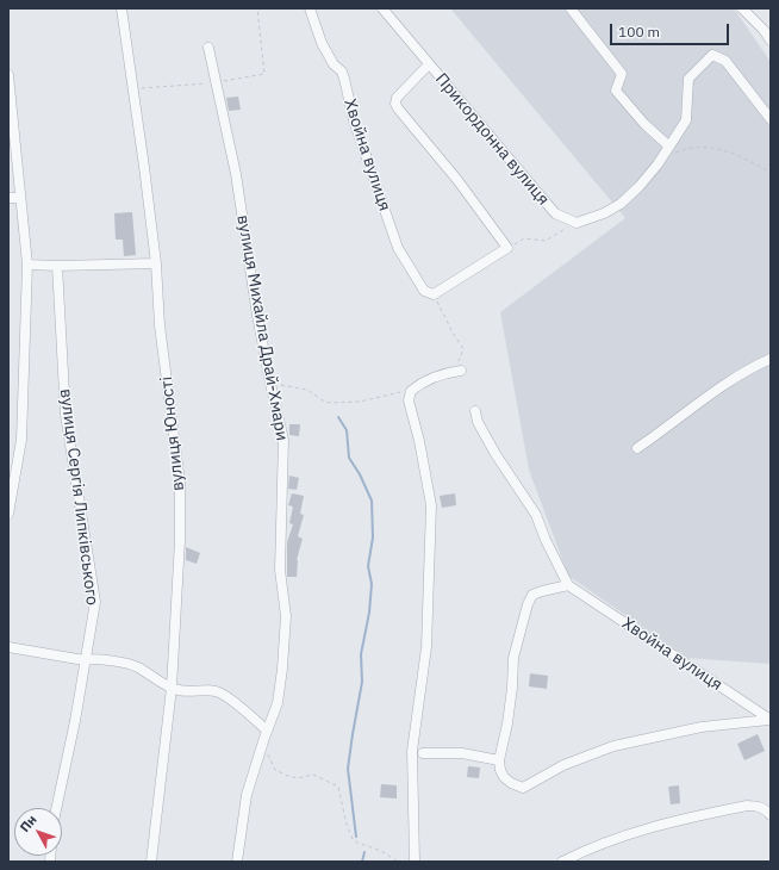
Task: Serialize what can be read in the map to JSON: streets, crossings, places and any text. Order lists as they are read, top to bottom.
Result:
{
  "streets": {
    "street": [
      "Прикордонна вулиця",
      "Хвойна вулиця",
      "вулиця Михайла Драй-Хмари",
      "вулиця Юності",
      "вулиця Сергія Липківського"
    ]
  },
  "scale_bar": "100 m",
  "north": "top left"
}
